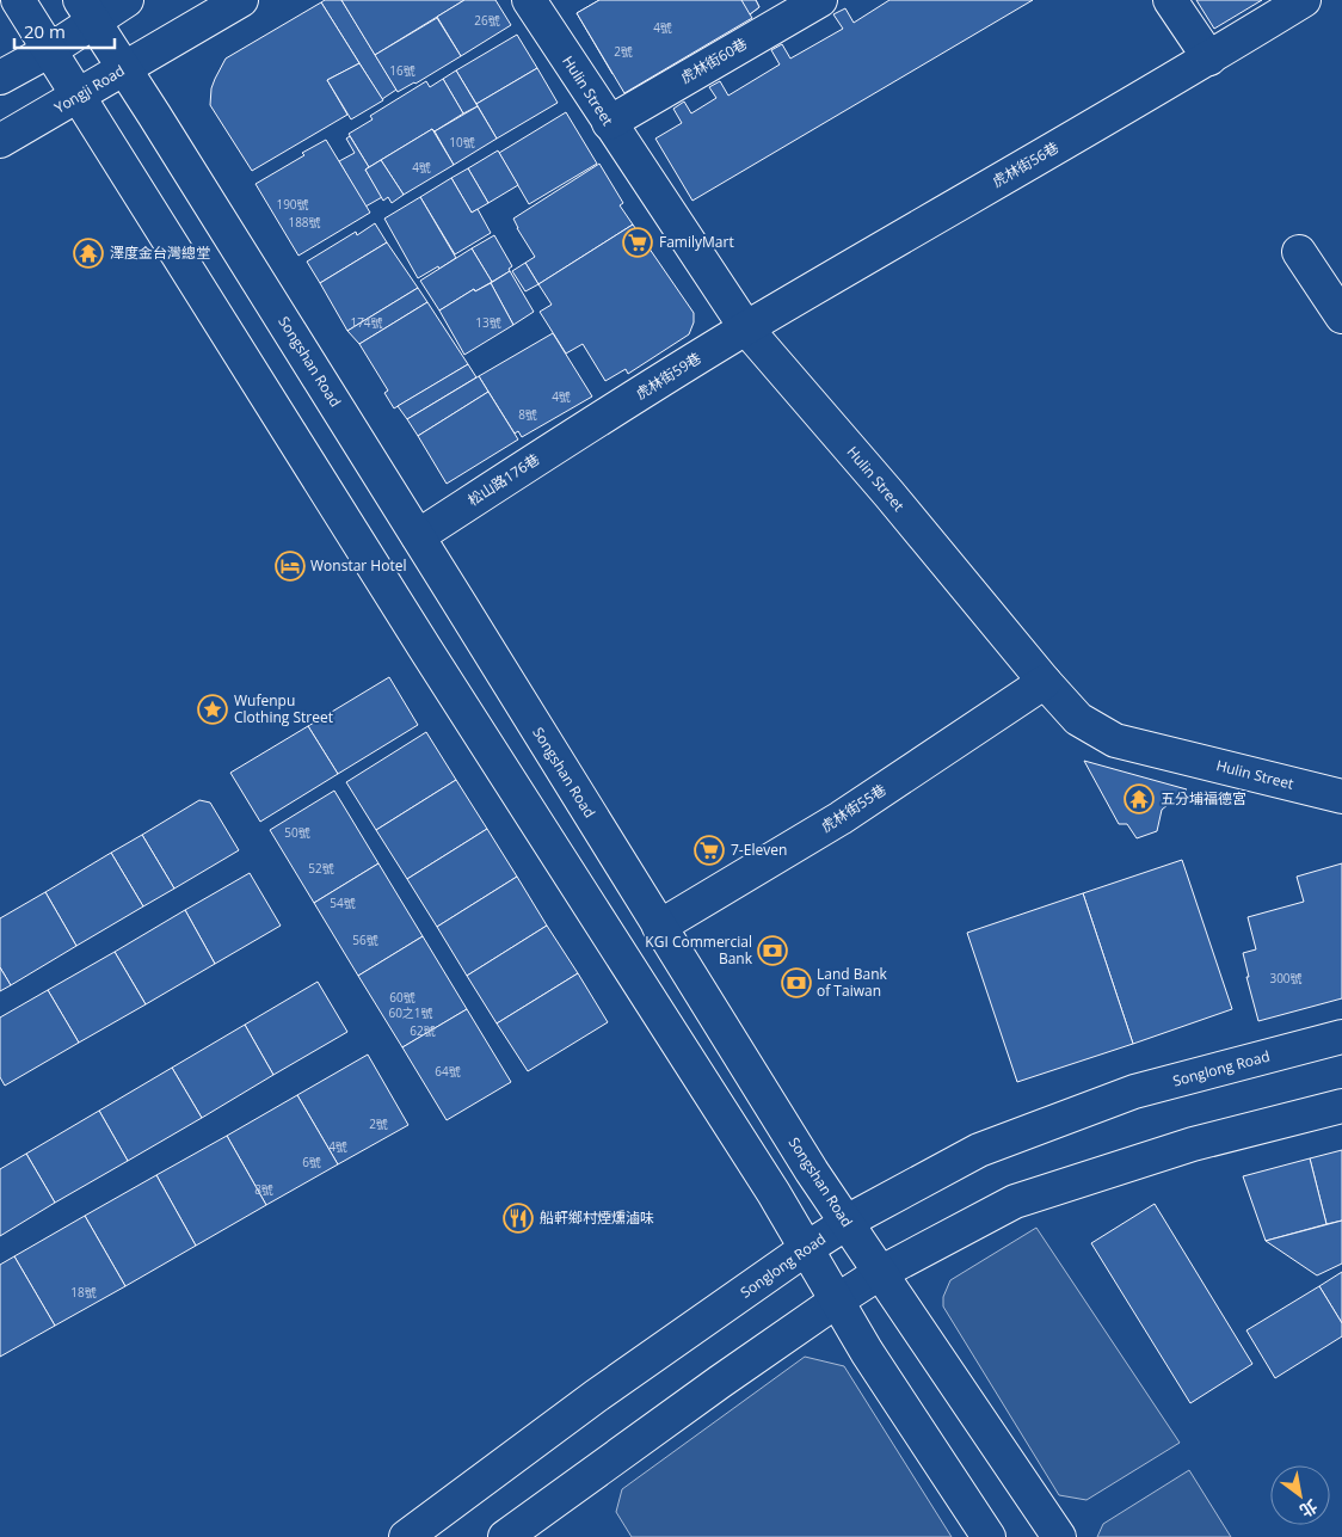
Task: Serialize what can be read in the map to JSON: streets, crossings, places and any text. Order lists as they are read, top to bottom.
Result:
{
  "streets": {
    "street": [
      "虎林街60巷",
      "Yongji Road",
      "Hulin Street",
      "虎林街56巷",
      "Songshan Road",
      "虎林街59巷",
      "松山路176巷",
      "虎林街55巷",
      "Songlong Road"
    ]
  },
  "crossings": [
    ["虎林街60巷", "Hulin Street"],
    ["Yongji Road", "Songshan Road"],
    ["Hulin Street", "虎林街56巷"],
    ["Hulin Street", "虎林街59巷"],
    ["Hulin Street", "虎林街55巷"],
    ["虎林街56巷", "虎林街59巷"],
    ["Songshan Road", "松山路176巷"],
    ["Songshan Road", "虎林街55巷"],
    ["Songshan Road", "Songlong Road"],
    ["虎林街59巷", "松山路176巷"]
  ],
  "places": {
    "supermarket": ["FamilyMart", "7-Eleven"],
    "temple": ["澤度金台灣總堂", "五分埔福德宮"],
    "hotel": ["Wonstar Hotel"],
    "place": ["Wufenpu Clothing Street"],
    "bank": ["KGI Commercial Bank", "Land Bank of Taiwan"],
    "restaurant": ["船軒鄉村煙燻滷味"]
  },
  "house_numbers": [
    "26號",
    "4號",
    "2號",
    "16號",
    "10號",
    "4號",
    "190號",
    "188號",
    "174號",
    "13號",
    "4號",
    "8號",
    "50號",
    "52號",
    "54號",
    "56號",
    "300號",
    "60號",
    "60之1號",
    "62號",
    "64號",
    "2號",
    "4號",
    "6號",
    "8號",
    "18號"
  ],
  "scale_bar": "20 m",
  "north": "bottom right"
}
